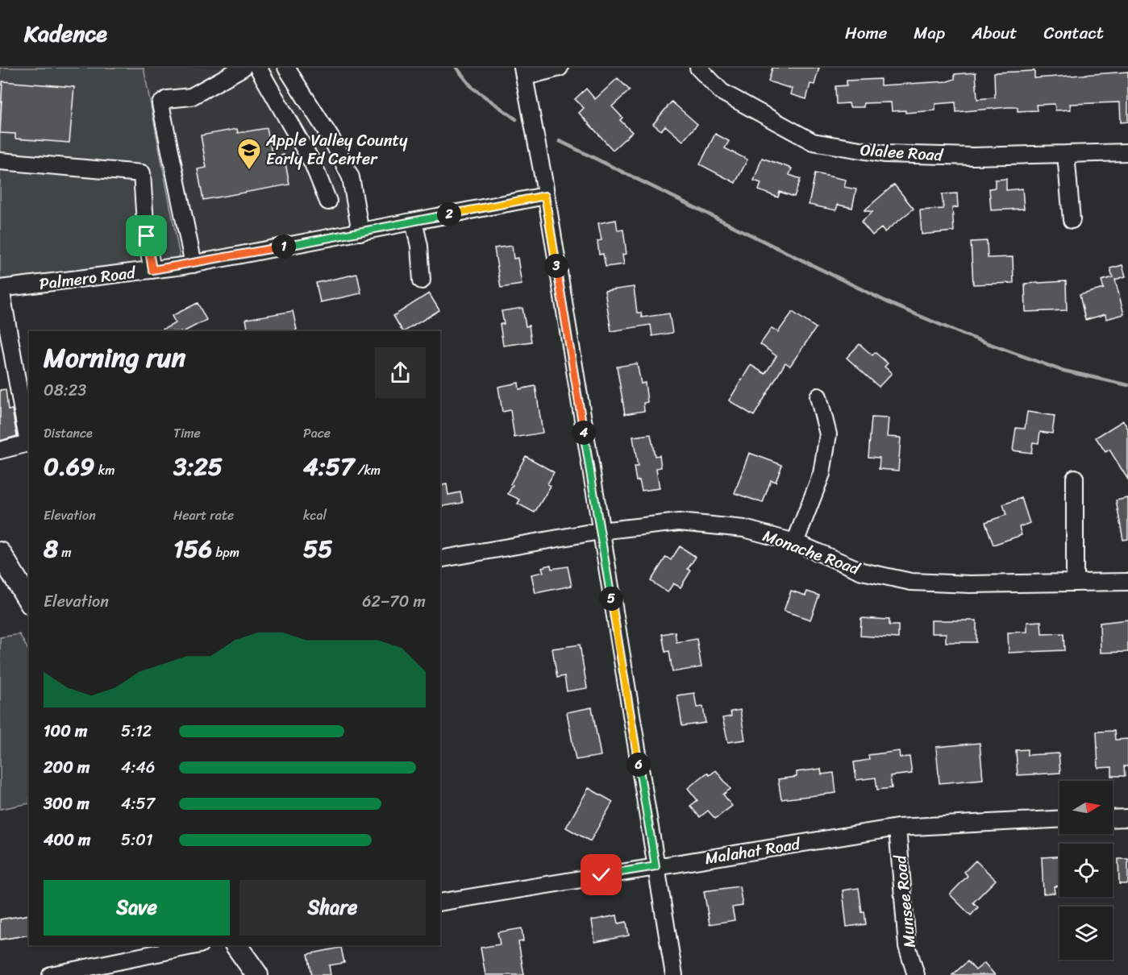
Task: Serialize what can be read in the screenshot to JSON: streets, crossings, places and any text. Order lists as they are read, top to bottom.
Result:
{
  "streets": {
    "street": [
      "Olalee Road",
      "Palmero Road",
      "Monache Road",
      "Malahat Road",
      "Munsee Road"
    ]
  },
  "crossings": [
    ["Malahat Road", "Munsee Road"]
  ],
  "places": {
    "school or university": ["Apple Valley County Early Ed Center"]
  },
  "north": "right",
  "page": {
    "header": "Kadence",
    "nav": [
      "Home",
      "Map",
      "About",
      "Contact"
    ],
    "pins": [
      "2",
      "1",
      "3",
      "4",
      "5",
      "6"
    ],
    "heading": ["Morning run", "08:23"],
    "stats": [
      ["Distance", "0.69 km"],
      ["Time", "3:25"],
      ["Pace", "4:57 /km"],
      ["Elevation", "8 m"],
      ["Heart rate", "156 bpm"],
      ["kcal", "55"]
    ],
    "chart": ["Elevation", "62–70 m"],
    "list": [
      {
        "name": "100 m",
        "note": "5:12"
      },
      {
        "name": "200 m",
        "note": "4:46"
      },
      {
        "name": "300 m",
        "note": "4:57"
      },
      {
        "name": "400 m",
        "note": "5:01"
      }
    ],
    "buttons": ["Save", "Share"]
  }
}
